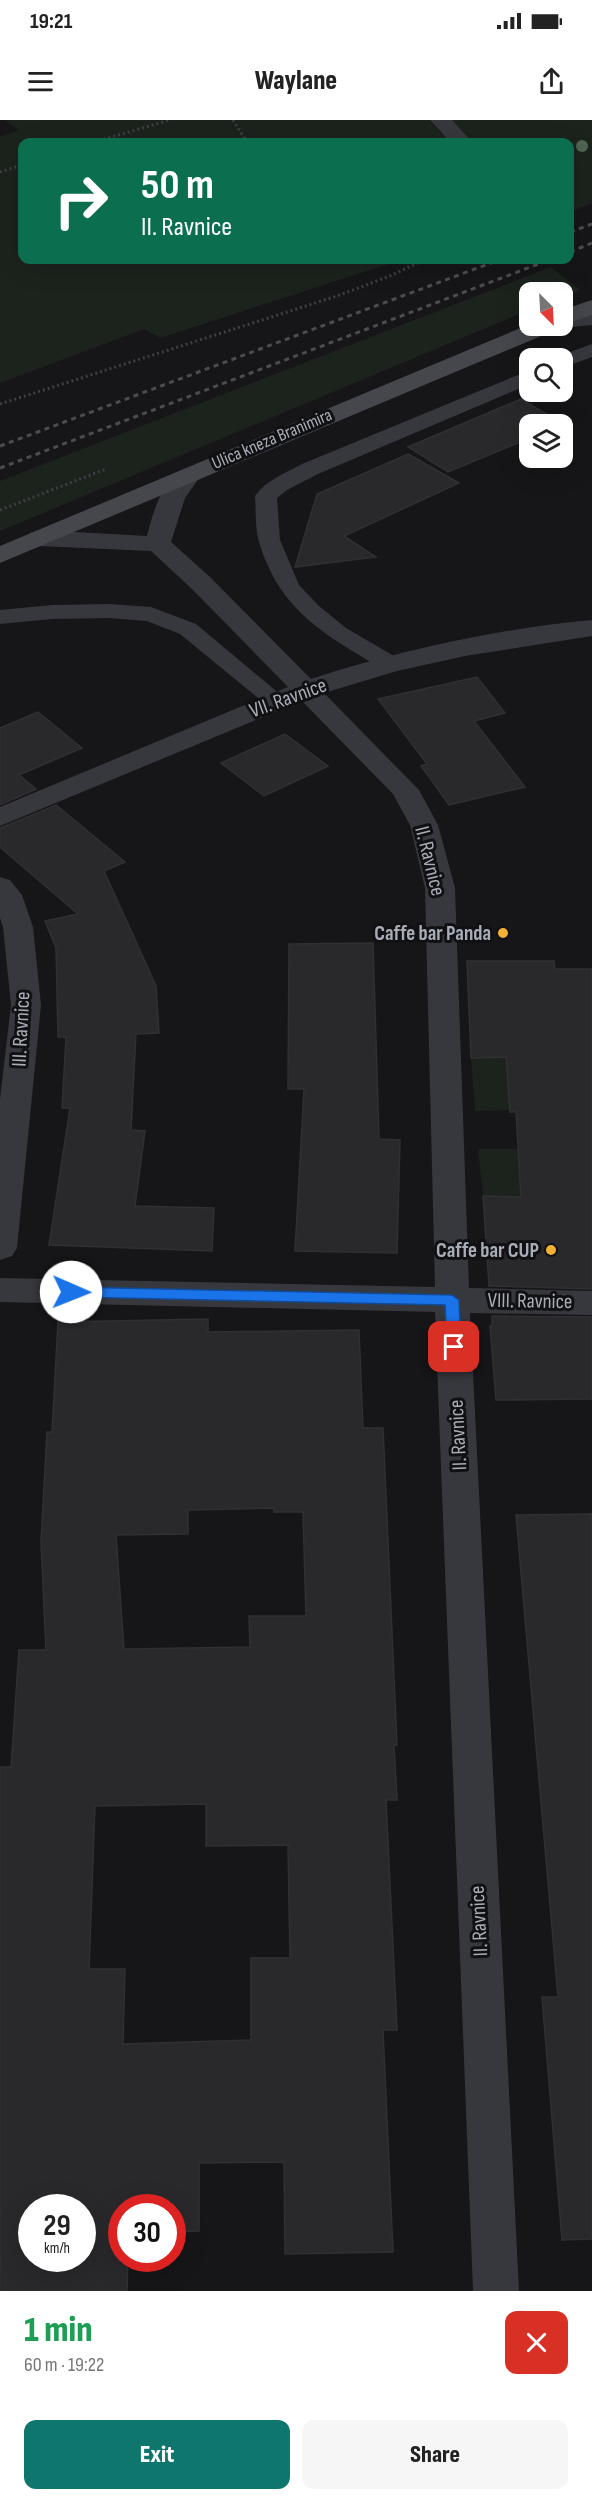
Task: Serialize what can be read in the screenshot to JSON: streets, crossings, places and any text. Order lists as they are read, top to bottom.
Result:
{
  "streets": {
    "main road": ["Ulica kneza Branimira"],
    "street": [
      "VII. Ravnice",
      "II. Ravnice",
      "III. Ravnice",
      "VIII. Ravnice"
    ]
  },
  "crossings": [
    ["VII. Ravnice", "II. Ravnice"],
    ["II. Ravnice", "VIII. Ravnice"]
  ],
  "places": ["Caffe bar Panda", "Caffe bar CUP"],
  "north": "bottom right",
  "page": {
    "status": "19:21",
    "header": "Waylane",
    "turn": ["50 m", "II. Ravnice"],
    "speed": "29 km/h",
    "limit": "30",
    "heading": ["1 min", "60 m · 19:22"],
    "buttons": ["Exit", "Share"]
  }
}
